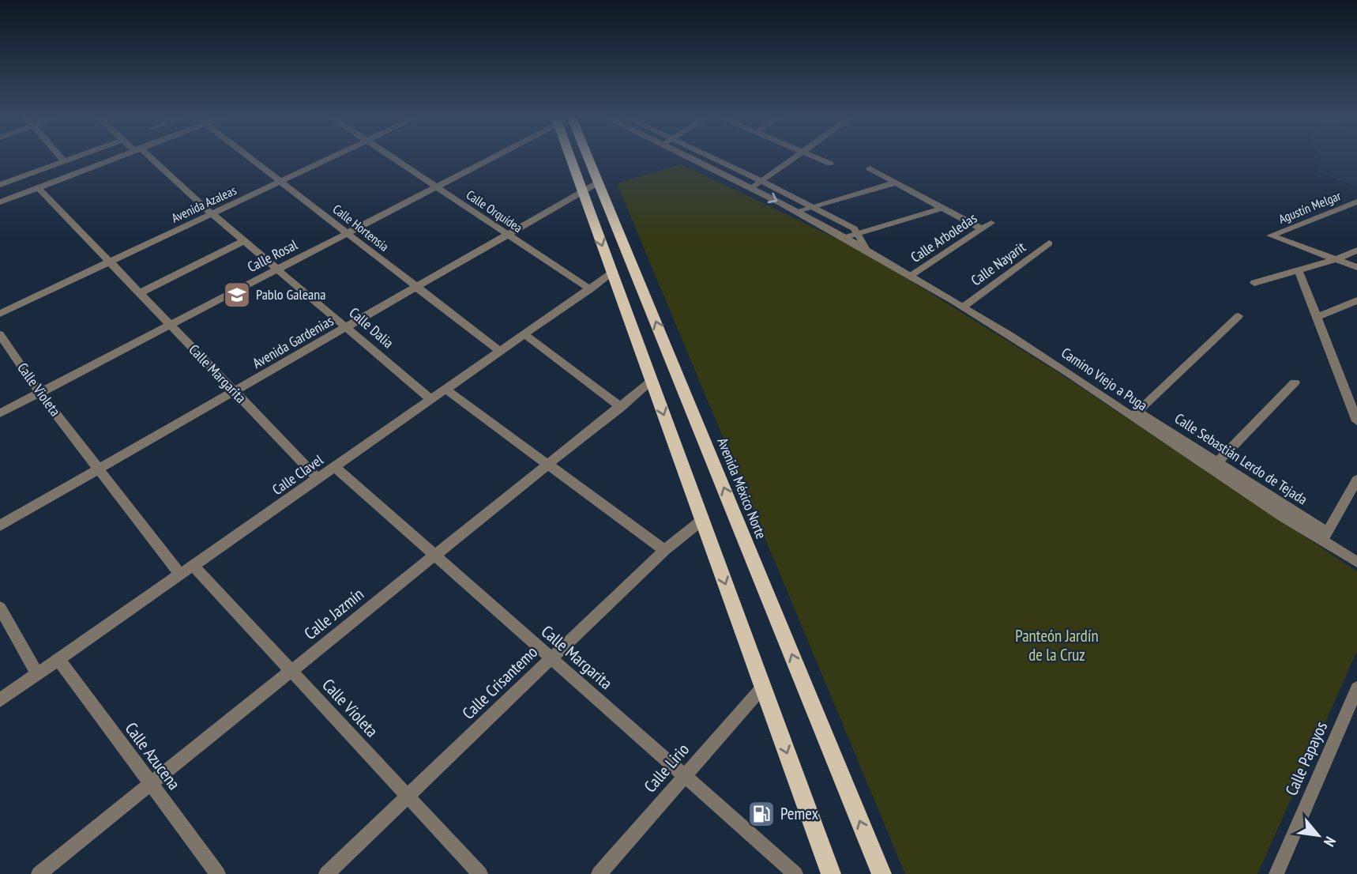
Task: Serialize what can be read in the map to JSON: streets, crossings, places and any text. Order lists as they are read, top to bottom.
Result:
{
  "streets": {
    "main road": ["Avenida México Norte"],
    "street": [
      "Avenida Azaleas",
      "Agustín Melgar",
      "Calle Orquídea",
      "Calle Hortensia",
      "Calle Arboledas",
      "Calle Rosal",
      "Calle Nayarit",
      "Calle Dalia",
      "Avenida Gardenias",
      "Calle Margarita",
      "Camino Viejo a Puga",
      "Calle Violeta",
      "Calle Sebastián Lerdo de Tejada",
      "Calle Clavel",
      "Calle Jazmín",
      "Calle Crisantemo",
      "Calle Azucena",
      "Calle Papayos",
      "Calle Lirio"
    ]
  },
  "crossings": [
    ["Avenida Azaleas", "Calle Hortensia"],
    ["Avenida Azaleas", "Calle Dalia"],
    ["Avenida Azaleas", "Calle Margarita"],
    ["Calle Orquídea", "Calle Rosal"],
    ["Calle Orquídea", "Avenida Gardenias"],
    ["Calle Orquídea", "Calle Clavel"],
    ["Calle Hortensia", "Calle Rosal"],
    ["Calle Hortensia", "Avenida Gardenias"],
    ["Calle Hortensia", "Calle Clavel"],
    ["Calle Arboledas", "Camino Viejo a Puga"],
    ["Calle Rosal", "Calle Dalia"],
    ["Calle Rosal", "Calle Margarita"],
    ["Calle Rosal", "Calle Violeta"],
    ["Calle Nayarit", "Camino Viejo a Puga"],
    ["Calle Dalia", "Avenida Gardenias"],
    ["Calle Dalia", "Calle Clavel"],
    ["Avenida Gardenias", "Calle Margarita"],
    ["Avenida Gardenias", "Calle Violeta"],
    ["Avenida Gardenias", "Avenida México Norte"],
    ["Calle Margarita", "Calle Clavel"],
    ["Calle Margarita", "Calle Jazmín"],
    ["Calle Margarita", "Calle Crisantemo"],
    ["Calle Margarita", "Calle Lirio"],
    ["Camino Viejo a Puga", "Calle Sebastián Lerdo de Tejada"],
    ["Calle Violeta", "Calle Clavel"],
    ["Calle Violeta", "Calle Jazmín"],
    ["Calle Violeta", "Calle Crisantemo"],
    ["Calle Clavel", "Calle Azucena"],
    ["Calle Jazmín", "Calle Azucena"]
  ],
  "parks": ["Panteón Jardín de la Cruz"],
  "places": {
    "school or university": ["Pablo Galeana"],
    "fuel station": ["Pemex"]
  },
  "north": "bottom right"
}
